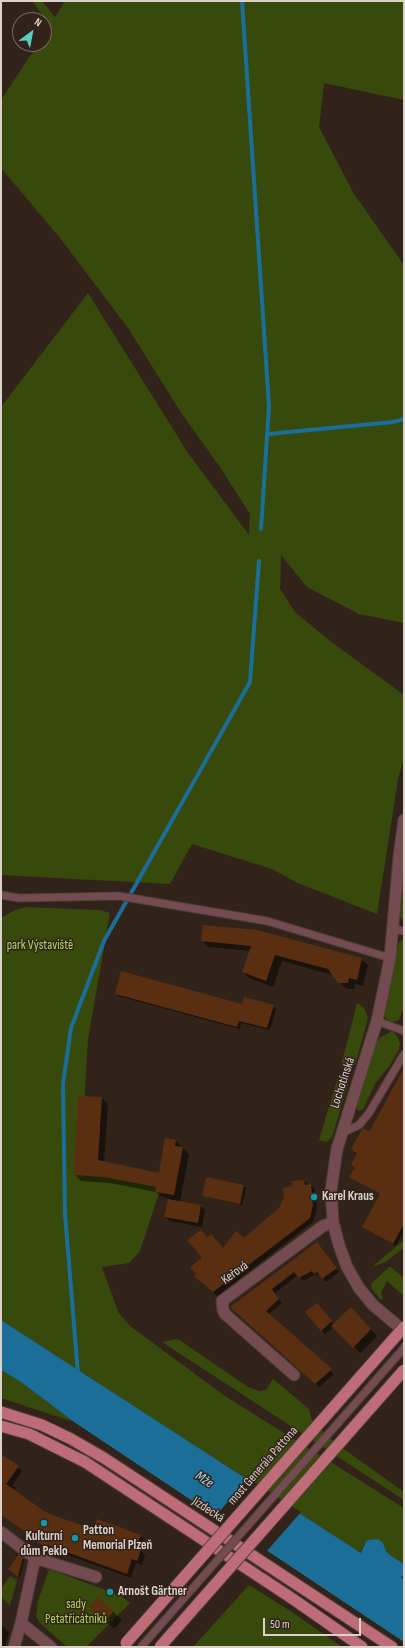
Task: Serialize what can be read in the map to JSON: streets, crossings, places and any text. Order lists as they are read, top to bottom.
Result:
{
  "streets": {
    "main road": ["most Generála Pattona", "Jízdecká"],
    "street": ["Lochotínská", "Keřová"]
  },
  "crossings": [
    ["Lochotínská", "Keřová"]
  ],
  "water": ["Mže"],
  "parks": ["park Výstaviště", "sady Petatřicátníků"],
  "places": [
    "Karel Kraus",
    "Kulturní dům Peklo",
    "Patton Memorial Plzeň",
    "Arnošt Gӓrtner"
  ],
  "scale_bar": "50 m",
  "north": "top right"
}
